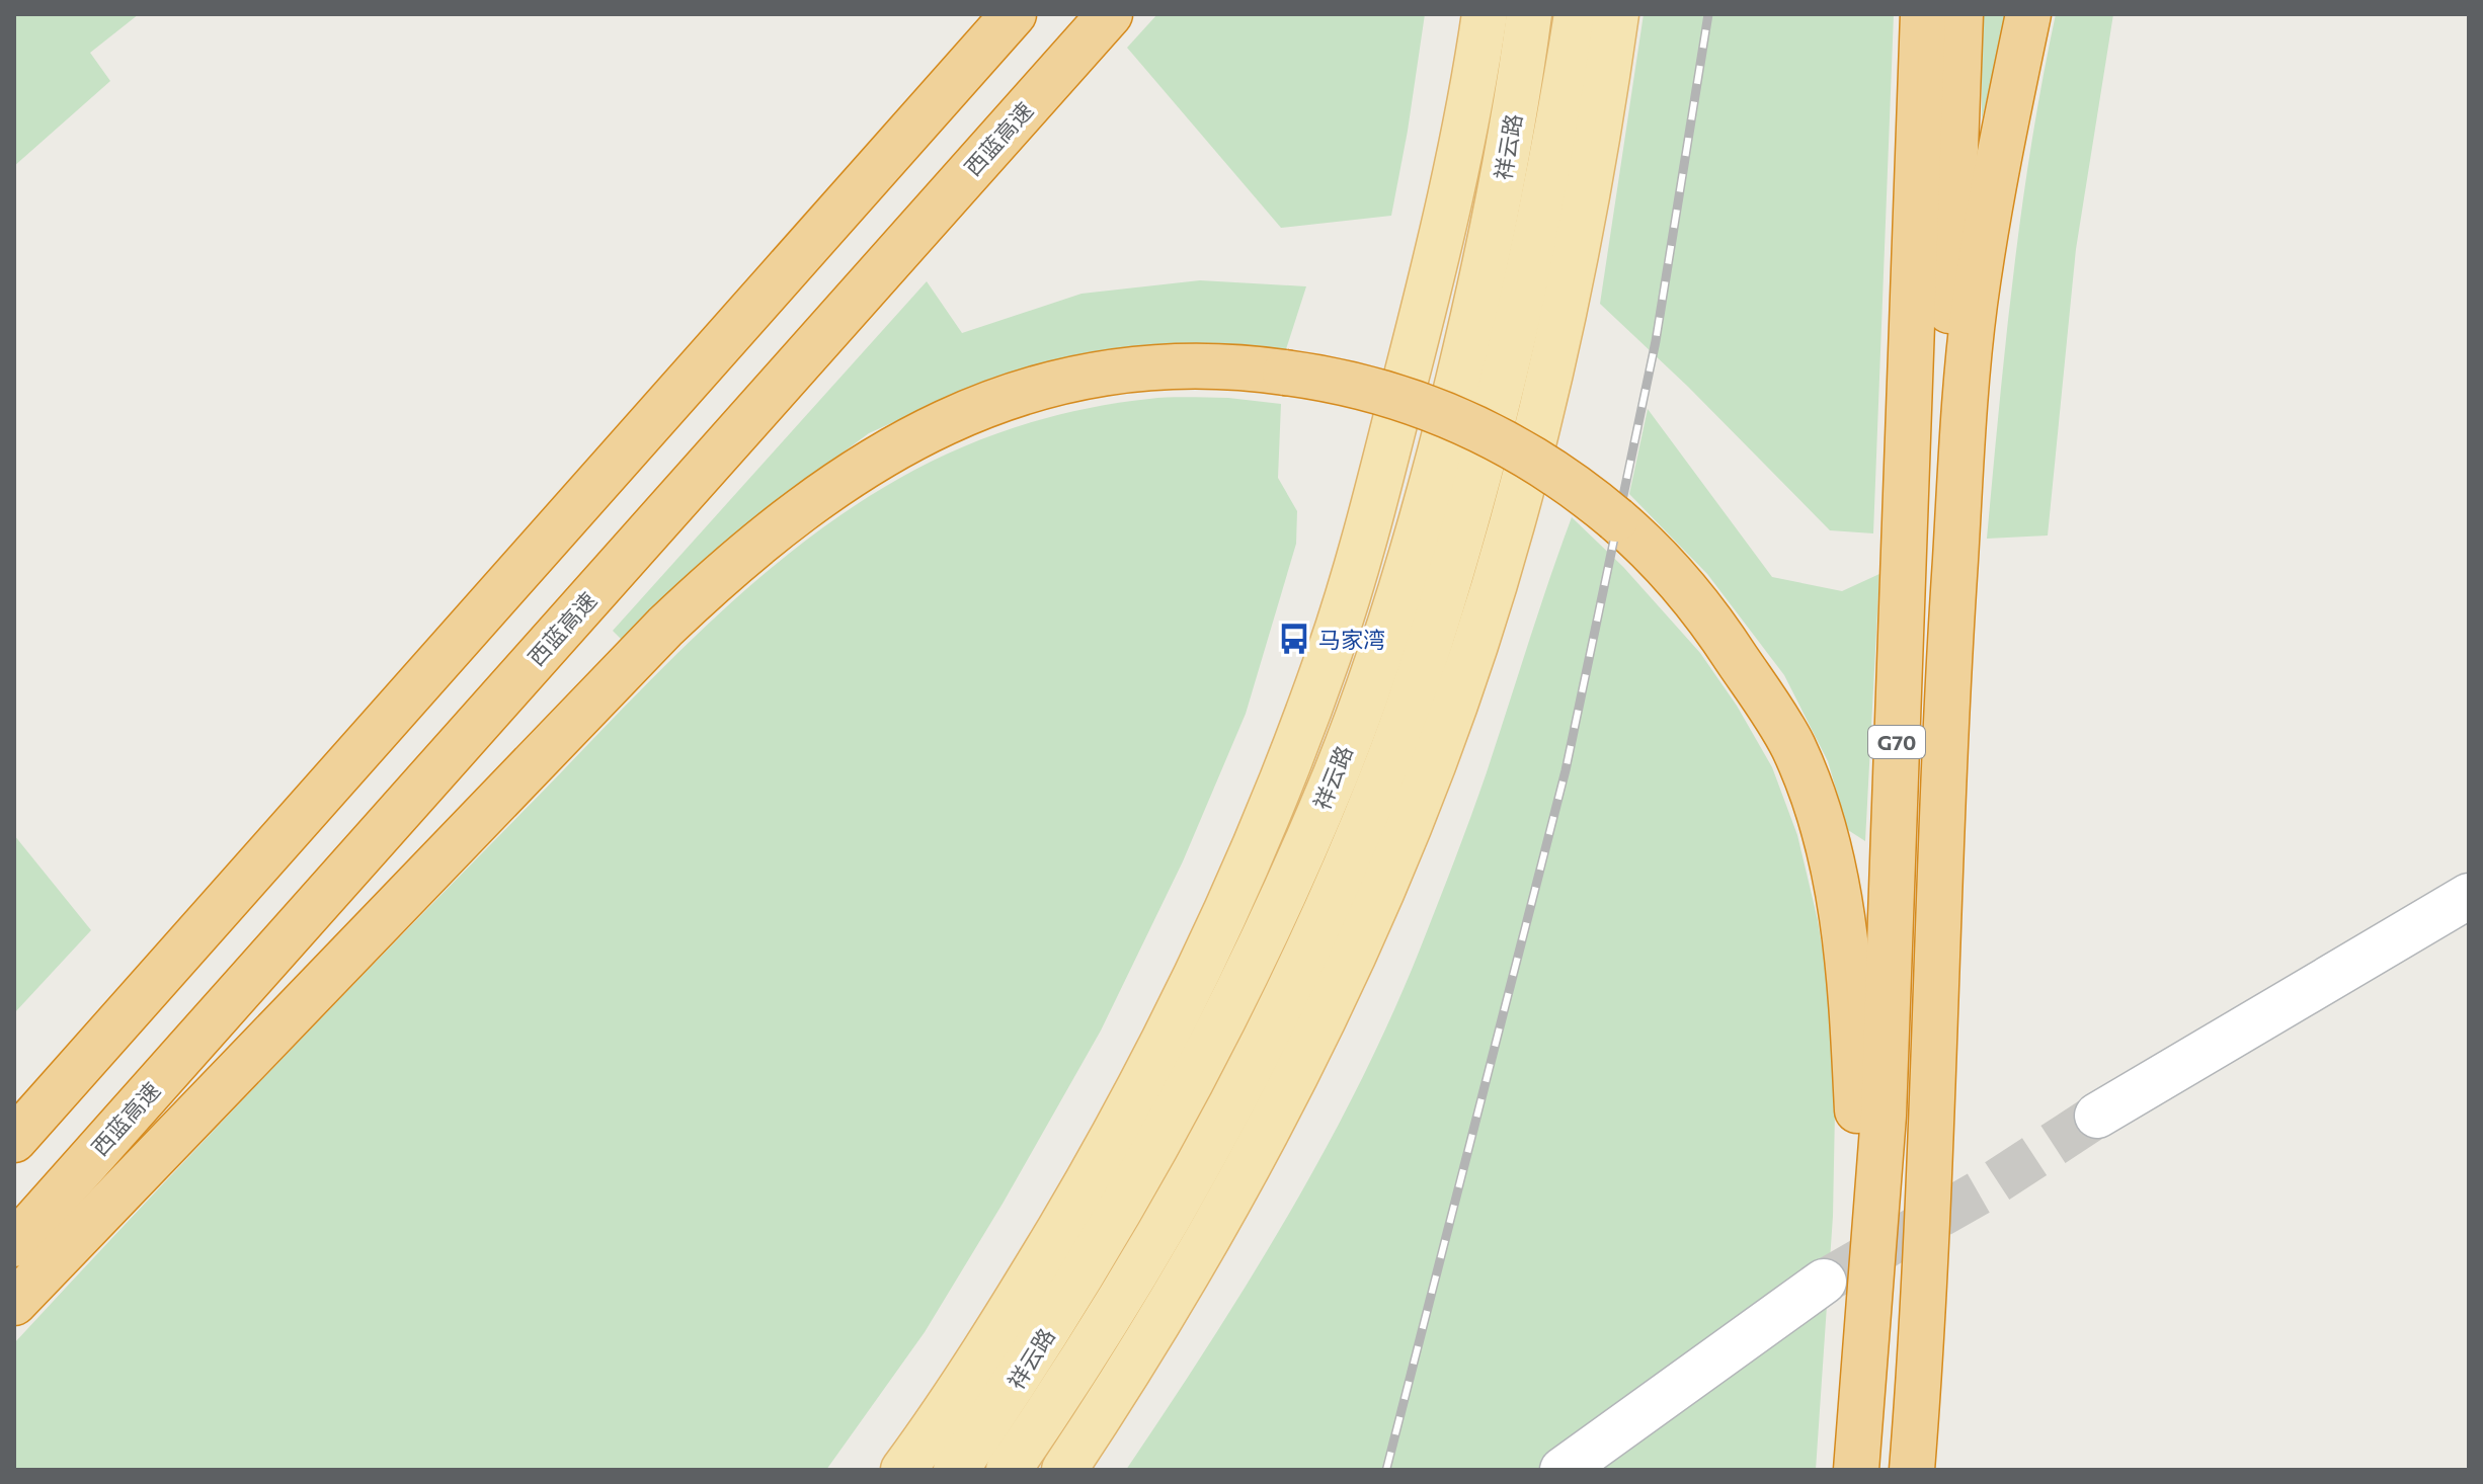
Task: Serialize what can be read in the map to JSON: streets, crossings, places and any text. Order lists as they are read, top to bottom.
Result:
{
  "streets": {
    "highway": ["西蓝高速", "G70"],
    "main road": ["祥云路"]
  },
  "places": {
    "bus stop": ["马家湾"]
  }
}
